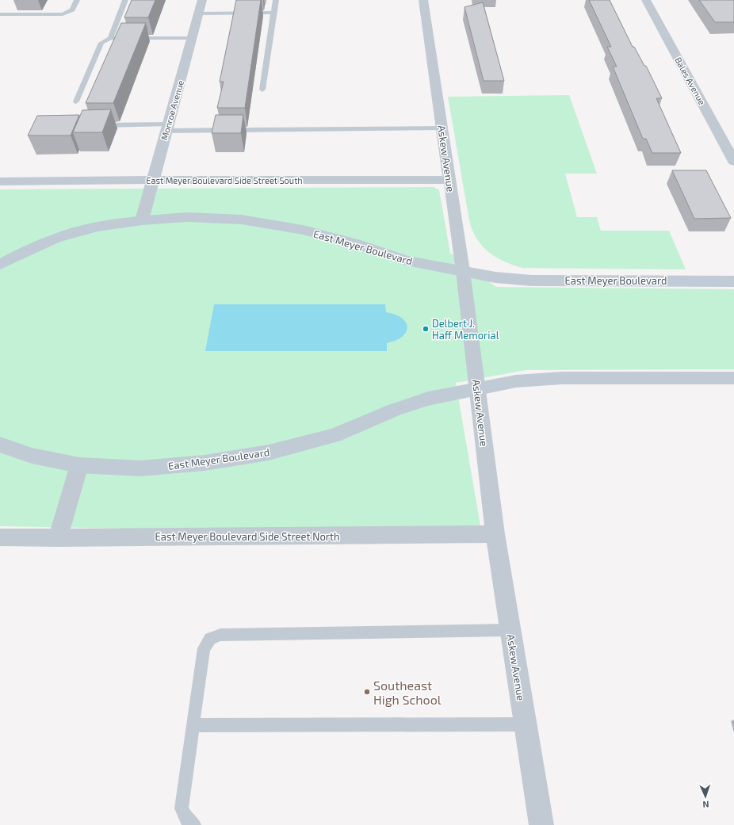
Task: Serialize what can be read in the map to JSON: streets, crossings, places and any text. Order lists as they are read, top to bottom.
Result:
{
  "streets": {
    "main road": ["East Meyer Boulevard"],
    "street": [
      "Bales Avenue",
      "Monroe Avenue",
      "Askew Avenue",
      "East Meyer Boulevard Side Street South",
      "East Meyer Boulevard Side Street North"
    ]
  },
  "crossings": [
    ["Monroe Avenue", "East Meyer Boulevard Side Street South"],
    ["Monroe Avenue", "East Meyer Boulevard"],
    ["Askew Avenue", "East Meyer Boulevard Side Street South"],
    ["Askew Avenue", "East Meyer Boulevard"],
    ["Askew Avenue", "East Meyer Boulevard Side Street North"]
  ],
  "places": ["Delbert J. Haff Memorial", "Southeast High School"],
  "north": "bottom"
}
